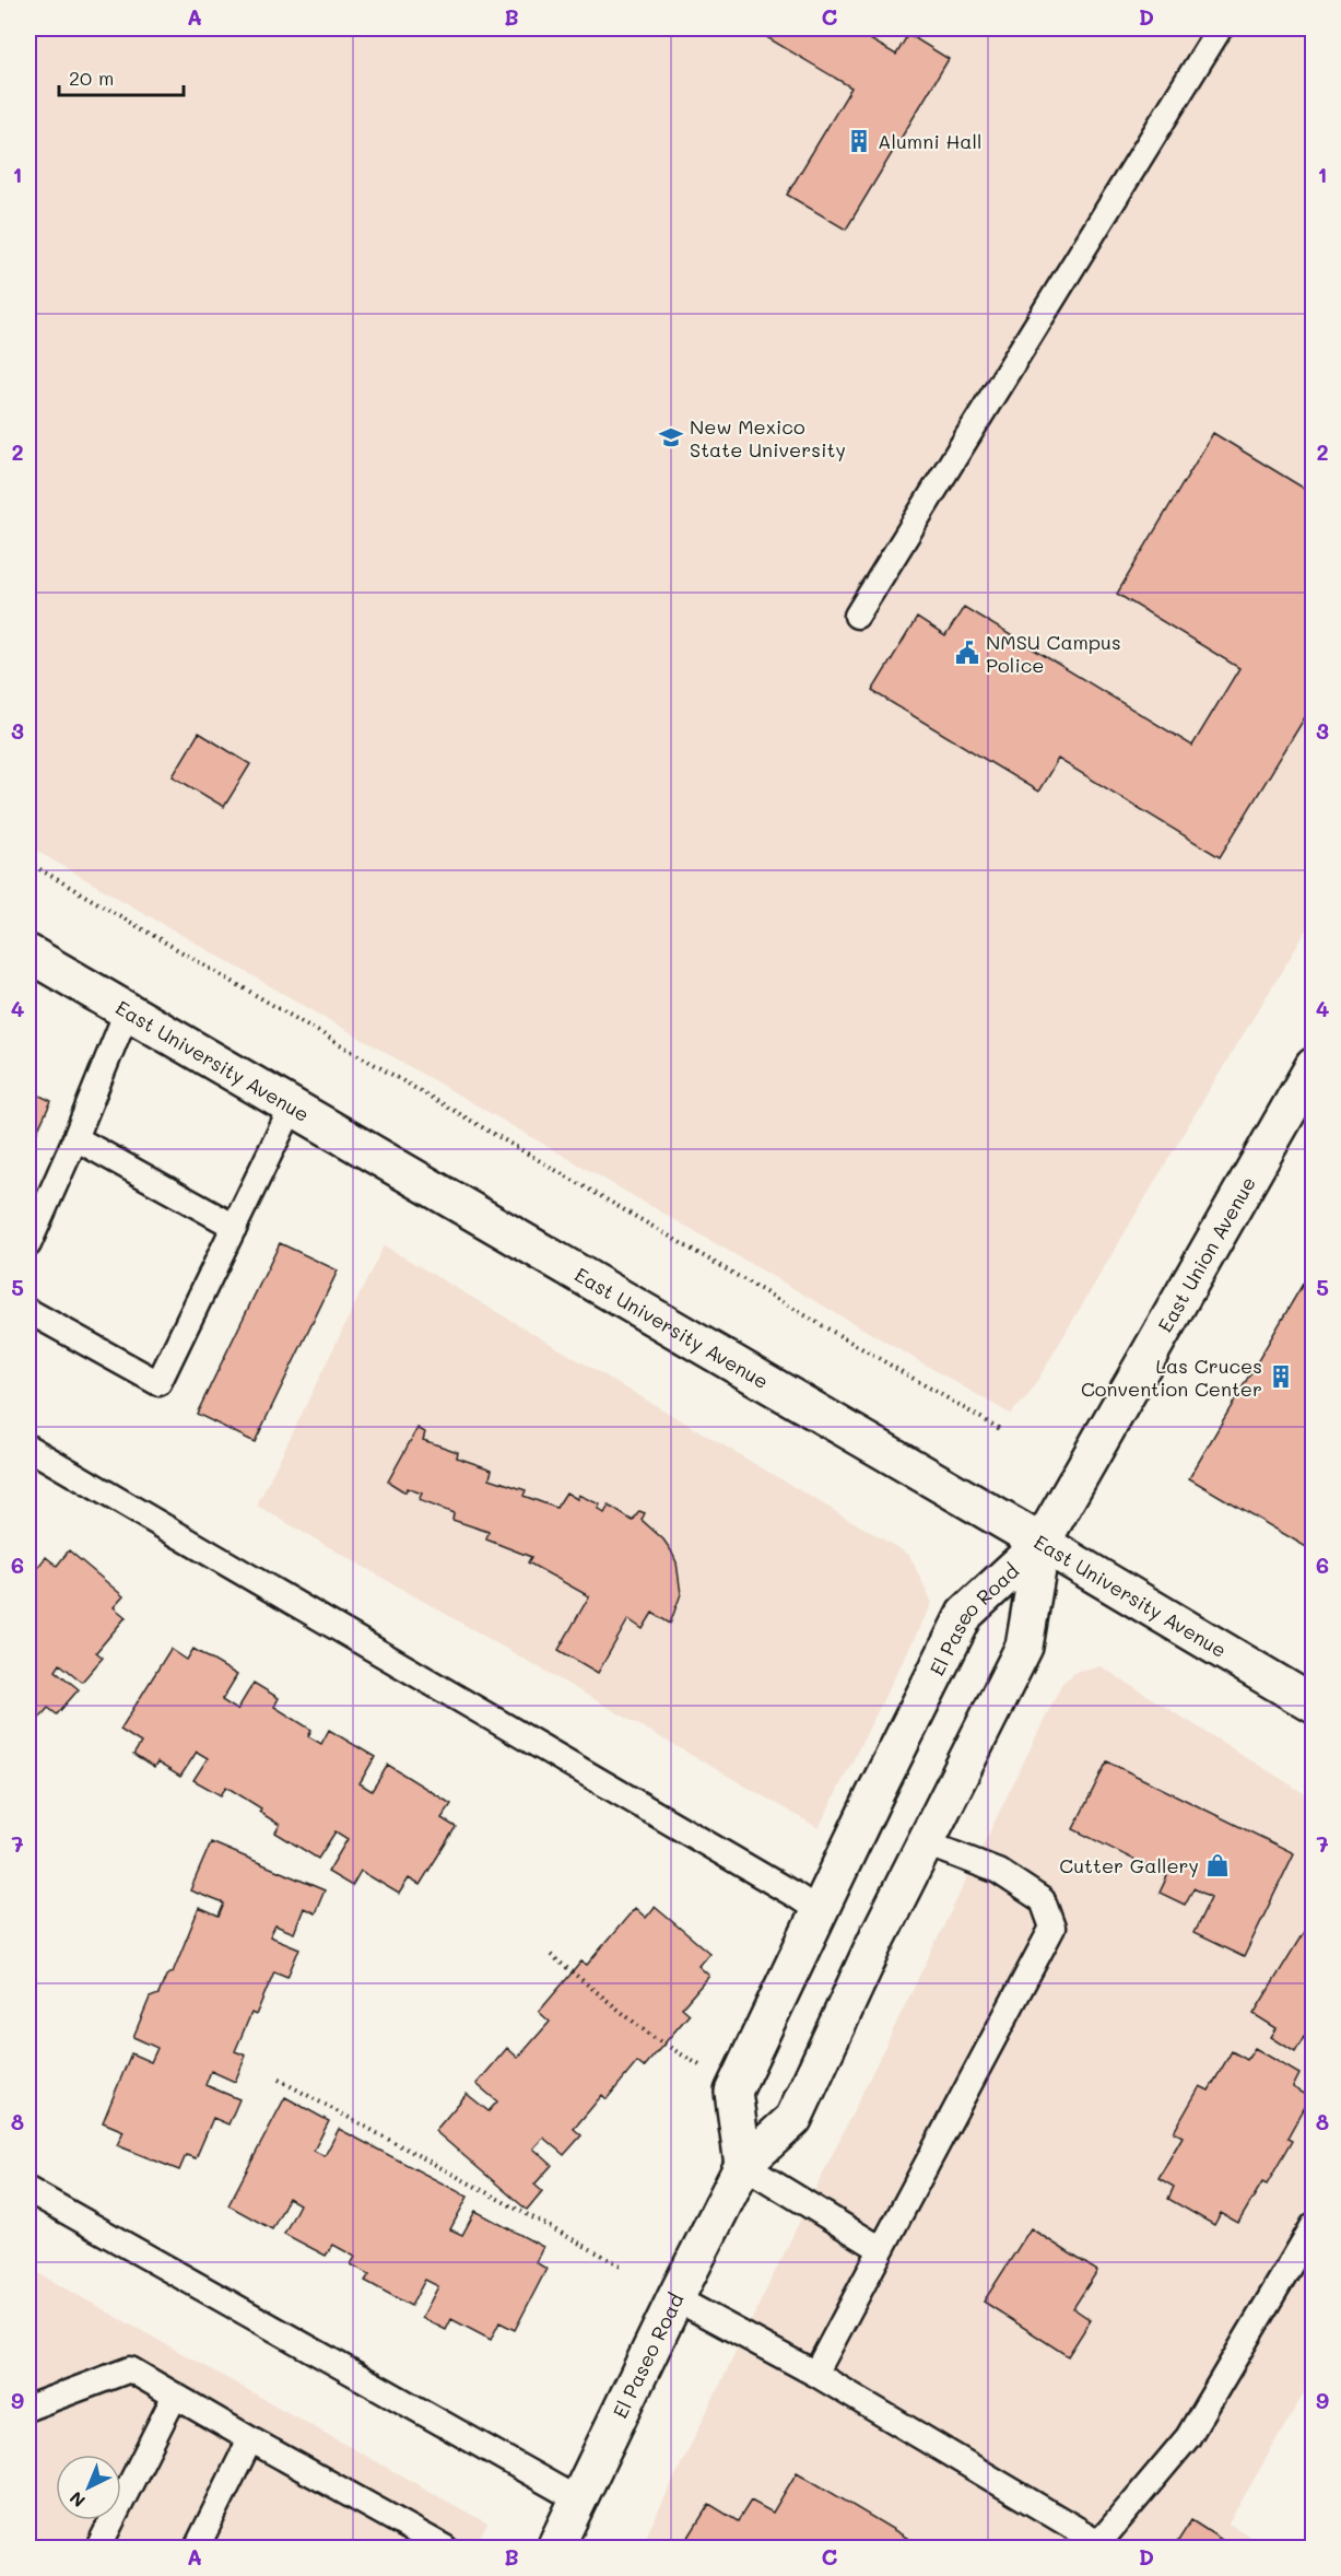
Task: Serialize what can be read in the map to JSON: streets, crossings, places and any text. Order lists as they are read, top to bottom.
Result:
{
  "streets": {
    "main road": ["East University Avenue", "East Union Avenue", "El Paseo Road"]
  },
  "crossings": [
    ["East University Avenue", "East Union Avenue"],
    ["East University Avenue", "El Paseo Road"],
    ["East Union Avenue", "El Paseo Road"]
  ],
  "places": {
    "building": ["Alumni Hall", "Las Cruces Convention Center"],
    "school or university": ["New Mexico State University"],
    "public building": ["NMSU Campus Police"],
    "shop": ["Cutter Gallery"]
  },
  "scale_bar": "20 m",
  "north": "bottom left",
  "grid": {
    "columns": [
      "A",
      "B",
      "C",
      "D"
    ],
    "rows": [
      "1",
      "2",
      "3",
      "4",
      "5",
      "6",
      "7",
      "8",
      "9"
    ]
  }
}
